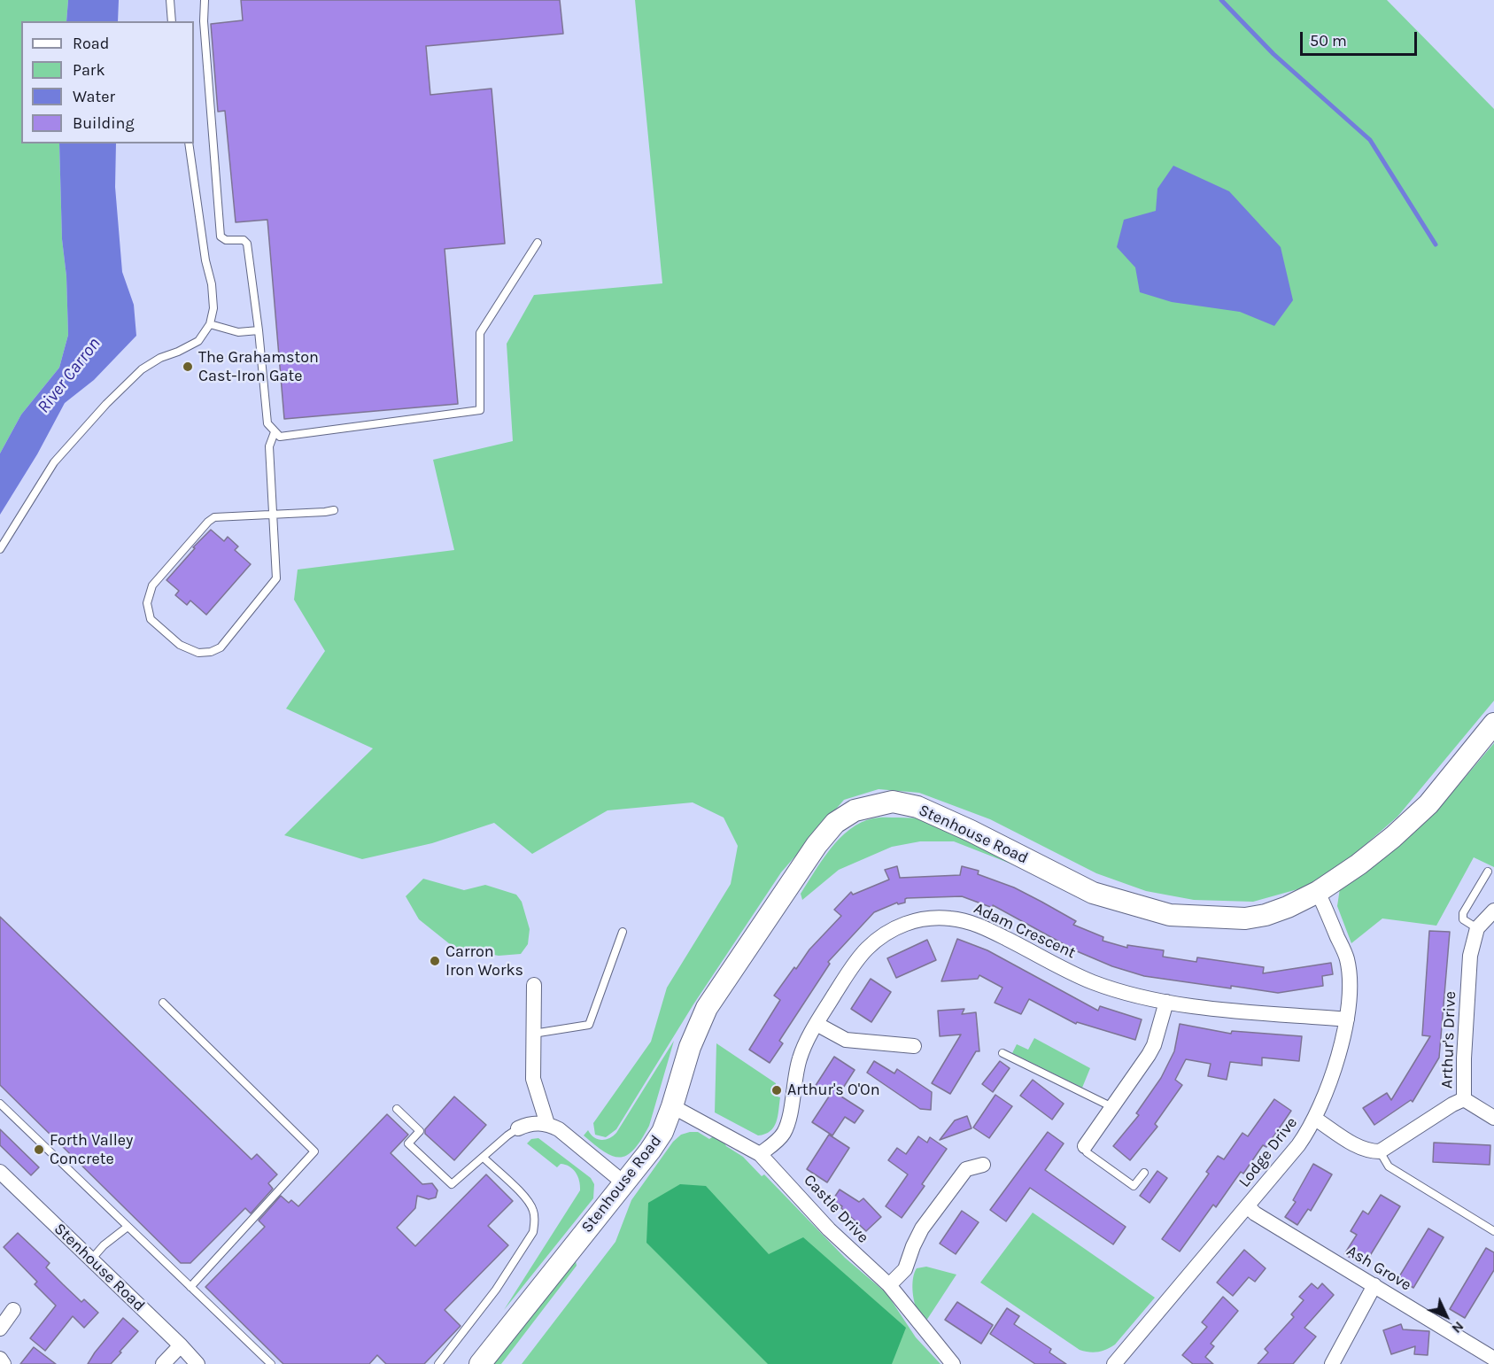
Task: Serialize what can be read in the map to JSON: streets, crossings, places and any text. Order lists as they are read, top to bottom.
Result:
{
  "streets": {
    "street": [
      "Stenhouse Road",
      "Adam Crescent",
      "Arthur's Drive",
      "Lodge Drive",
      "Castle Drive",
      "Ash Grove"
    ]
  },
  "crossings": [
    ["Stenhouse Road", "Lodge Drive"],
    ["Stenhouse Road", "Castle Drive"],
    ["Adam Crescent", "Lodge Drive"],
    ["Adam Crescent", "Castle Drive"],
    ["Lodge Drive", "Ash Grove"]
  ],
  "water": ["River Carron"],
  "places": [
    "The Grahamston Cast-Iron Gate",
    "Carron Iron Works",
    "Arthur's O'On",
    "Forth Valley Concrete"
  ],
  "legend": [
    "Road",
    "Park",
    "Water",
    "Building"
  ],
  "scale_bar": "50 m",
  "north": "bottom right"
}
